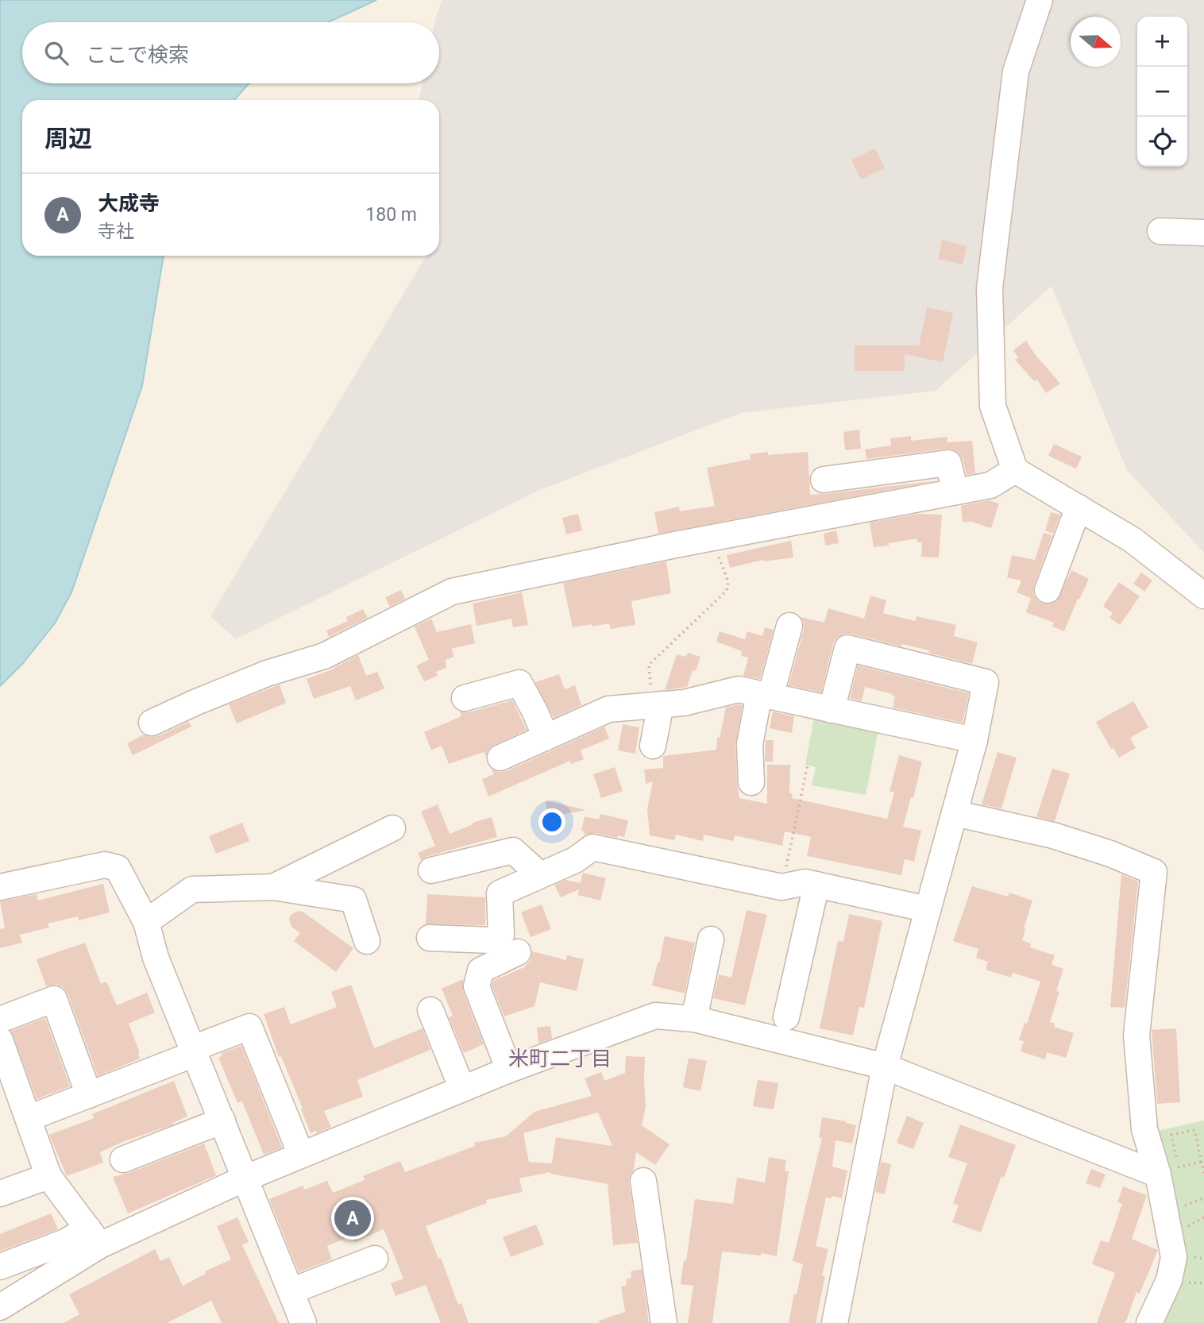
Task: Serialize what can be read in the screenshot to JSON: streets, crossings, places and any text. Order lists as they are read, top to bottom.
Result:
{
  "districts": ["米町二丁目"],
  "north": "right",
  "page": {
    "map_buttons": ["+", "−"],
    "search": "ここで検索",
    "heading": "周辺",
    "list": [
      {
        "mark": "A",
        "name": "大成寺",
        "note": "寺社",
        "value": "180 m"
      }
    ],
    "pins": "A"
  }
}
